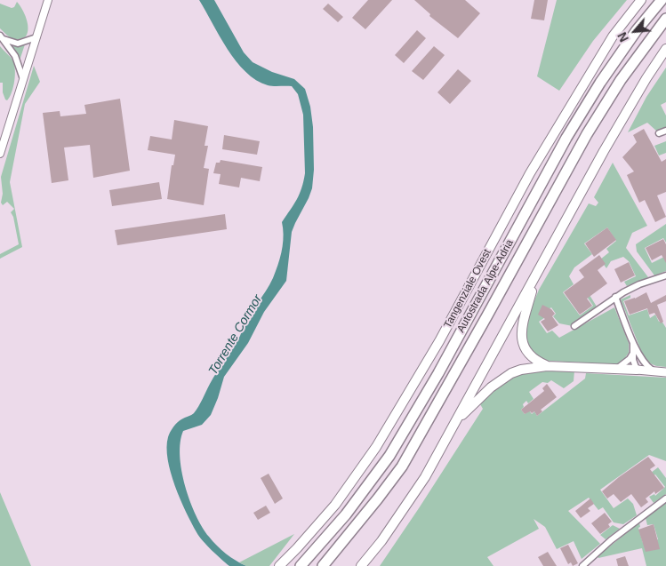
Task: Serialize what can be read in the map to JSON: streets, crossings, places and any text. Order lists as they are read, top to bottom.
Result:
{
  "streets": {
    "highway": ["Autostrada Alpe-Adria", "Tangenziale Ovest"]
  },
  "water": ["Torrente Cormor"],
  "north": "bottom left"
}
